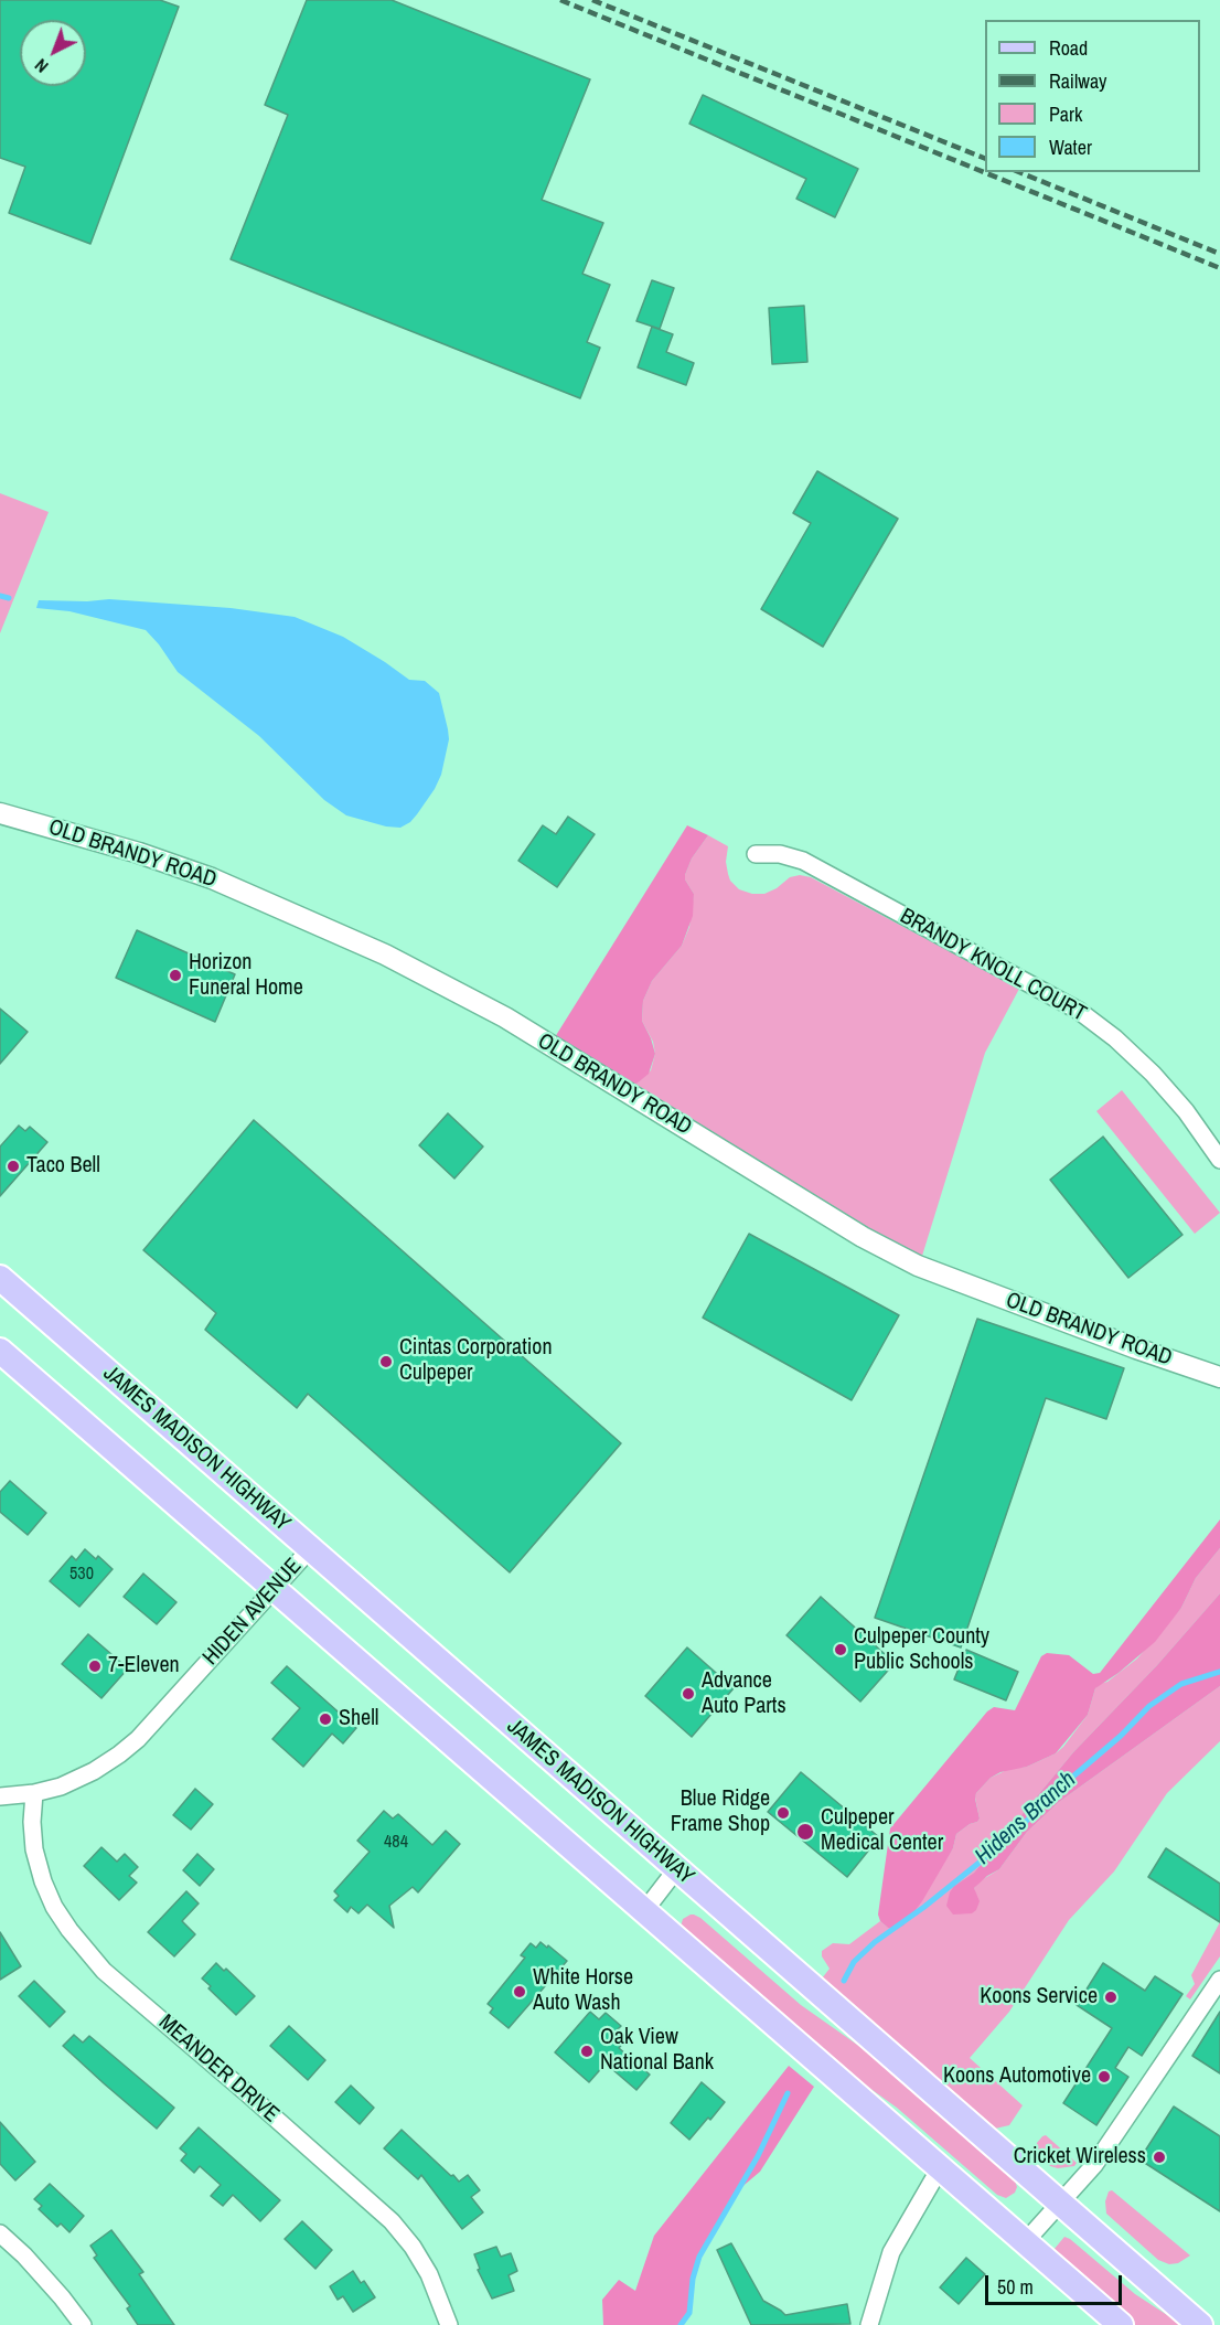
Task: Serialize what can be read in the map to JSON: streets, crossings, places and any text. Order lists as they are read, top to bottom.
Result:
{
  "streets": {
    "main road": ["JAMES MADISON HIGHWAY"],
    "street": [
      "OLD BRANDY ROAD",
      "BRANDY KNOLL COURT",
      "HIDEN AVENUE",
      "MEANDER DRIVE"
    ]
  },
  "crossings": [
    ["JAMES MADISON HIGHWAY", "HIDEN AVENUE"],
    ["HIDEN AVENUE", "MEANDER DRIVE"]
  ],
  "water": ["Hidens Branch"],
  "places": [
    "Horizon Funeral Home",
    "Taco Bell",
    "Cintas Corporation Culpeper",
    "Culpeper County Public Schools",
    "7-Eleven",
    "Advance Auto Parts",
    "Shell",
    "Blue Ridge Frame Shop",
    "Culpeper Medical Center",
    "White Horse Auto Wash",
    "Koons Service",
    "Oak View National Bank",
    "Koons Automotive",
    "Cricket Wireless"
  ],
  "house_numbers": ["530", "484"],
  "legend": [
    "Road",
    "Railway",
    "Park",
    "Water"
  ],
  "scale_bar": "50 m",
  "north": "bottom left"
}
